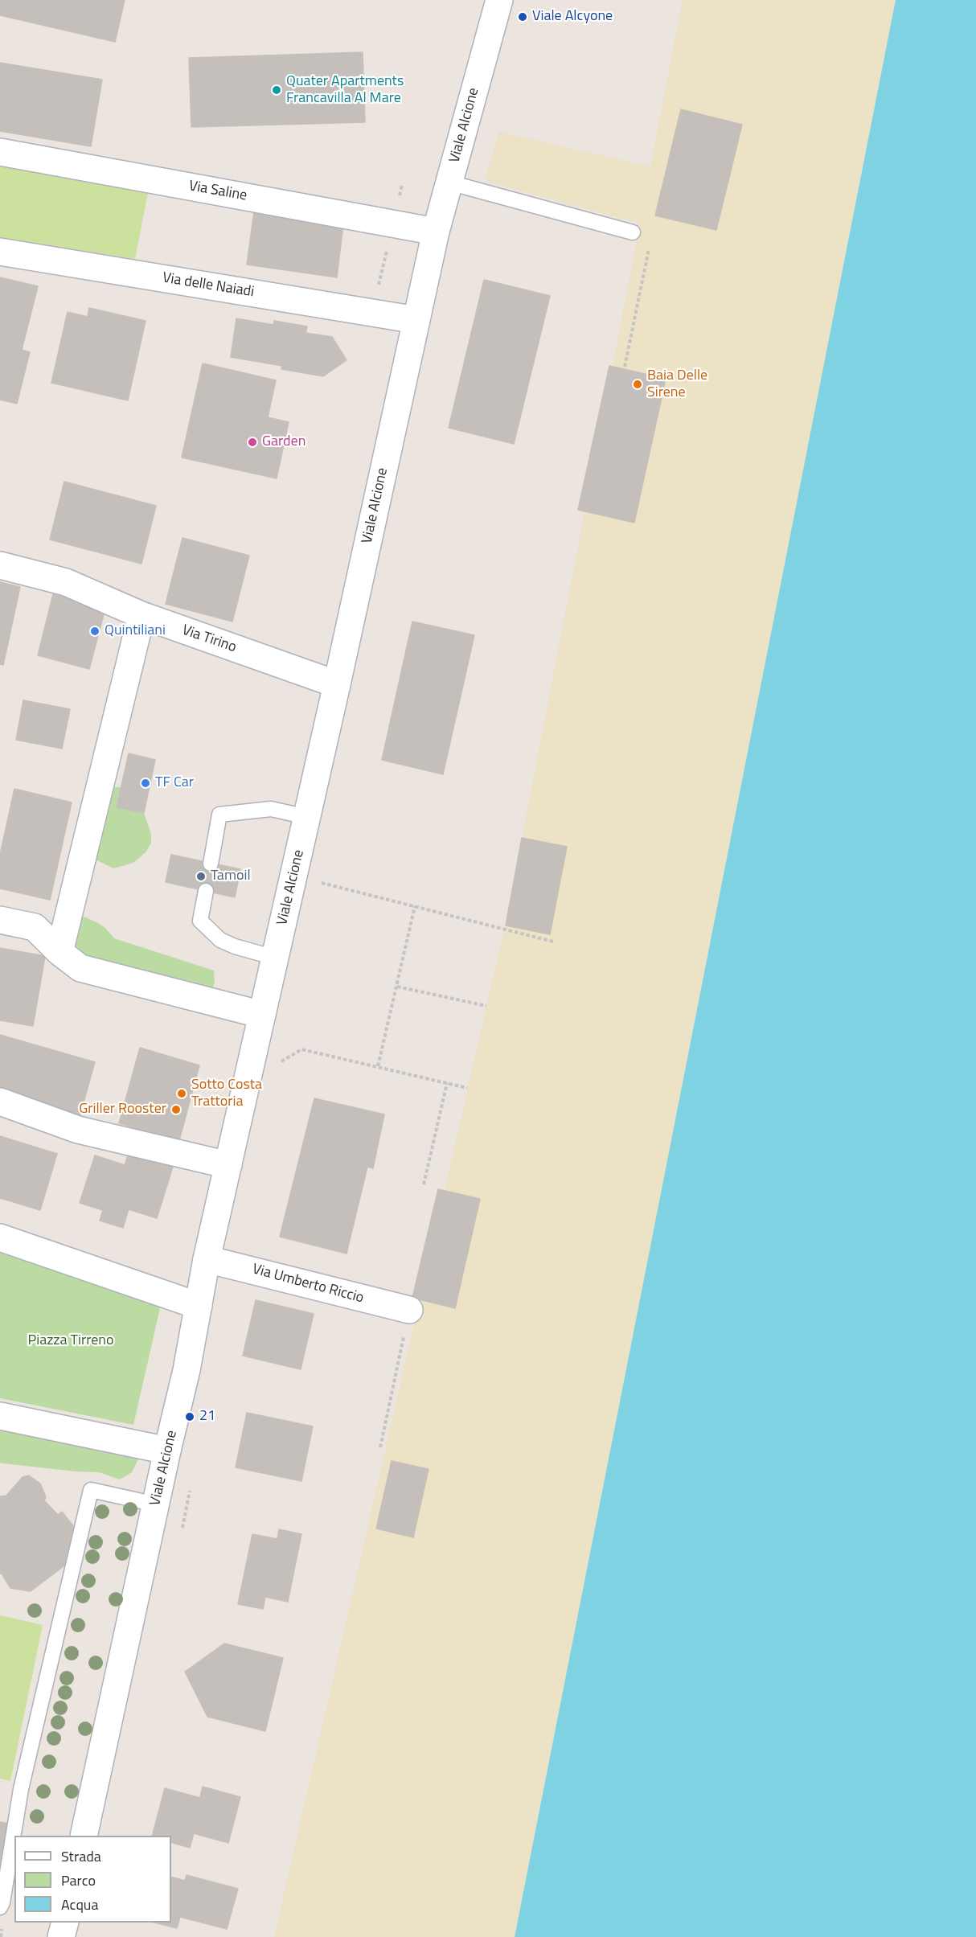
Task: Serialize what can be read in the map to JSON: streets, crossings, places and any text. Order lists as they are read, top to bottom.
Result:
{
  "streets": {
    "street": [
      "Viale Alcione",
      "Via Saline",
      "Via delle Naiadi",
      "Via Tirino",
      "Via Umberto Riccio"
    ]
  },
  "crossings": [
    ["Viale Alcione", "Via Saline"],
    ["Viale Alcione", "Via delle Naiadi"],
    ["Viale Alcione", "Via Tirino"],
    ["Viale Alcione", "Via Umberto Riccio"]
  ],
  "parks": ["Piazza Tirreno"],
  "places": [
    "Viale Alcyone",
    "Quater Apartments Francavilla Al Mare",
    "Baia Delle Sirene",
    "Garden",
    "Quintiliani",
    "TF Car",
    "Tamoil",
    "Sotto Costa Trattoria",
    "Griller Rooster",
    "21"
  ],
  "legend": ["Strada", "Parco", "Acqua"]
}
